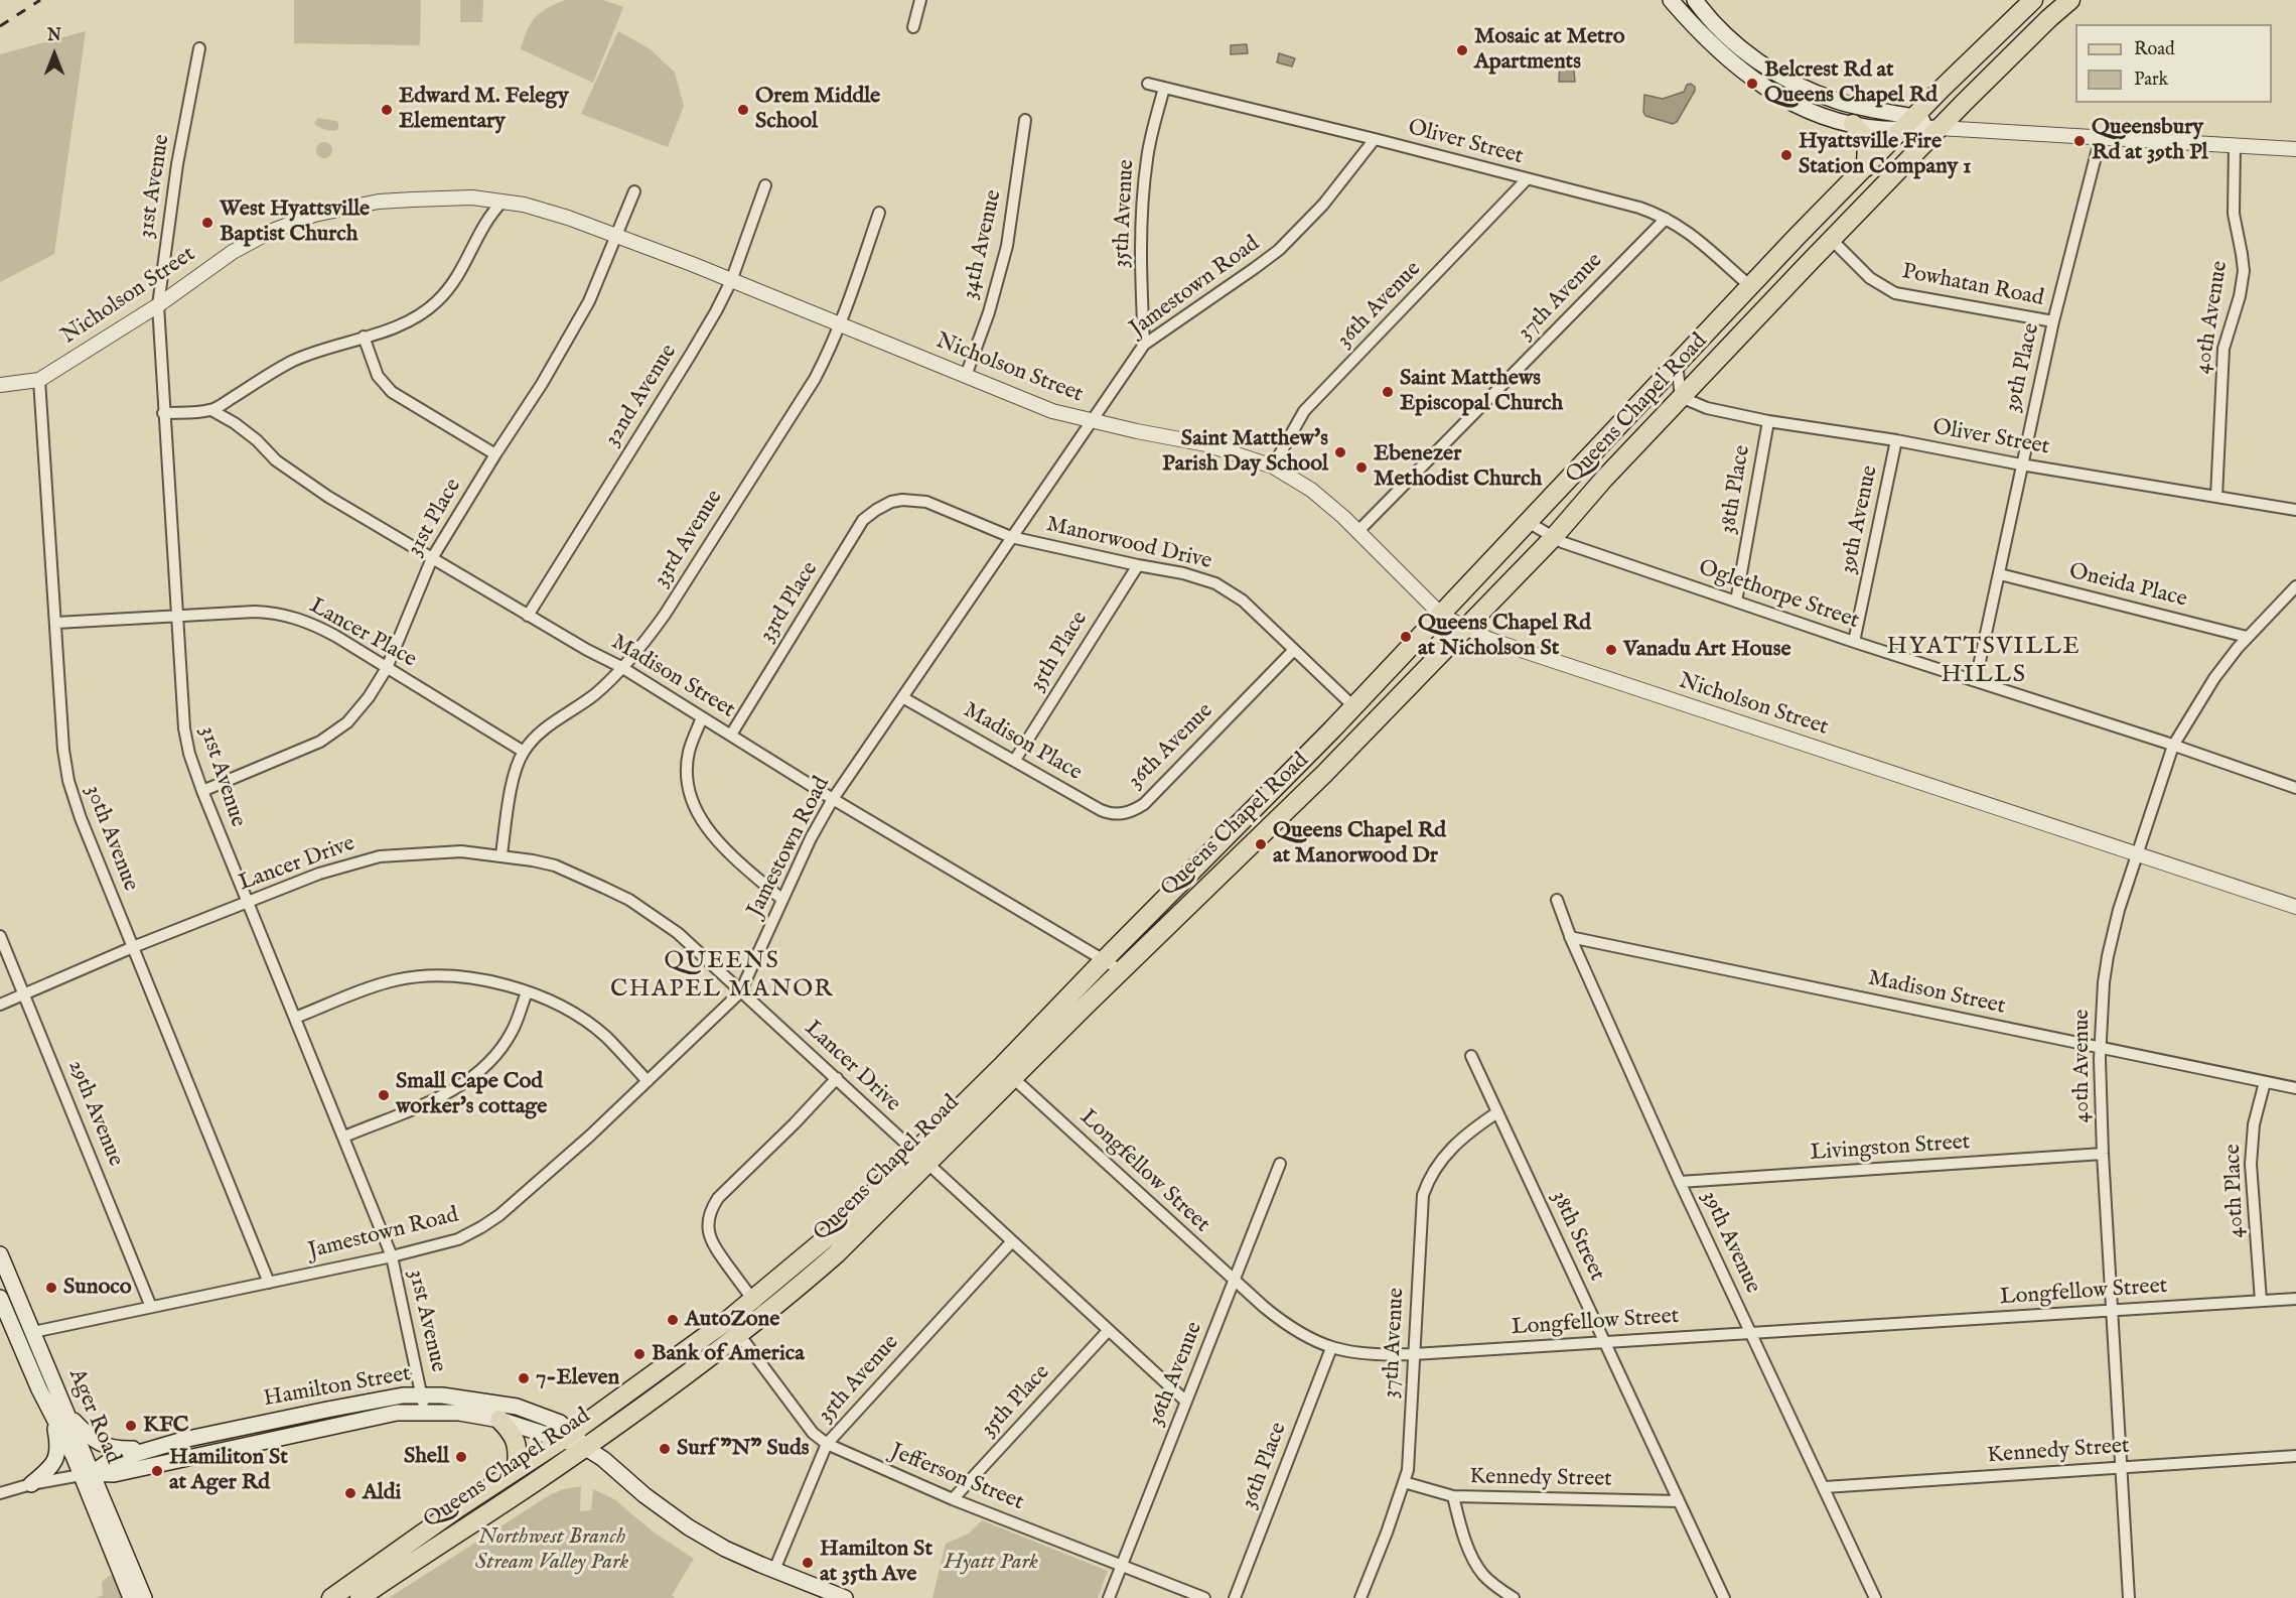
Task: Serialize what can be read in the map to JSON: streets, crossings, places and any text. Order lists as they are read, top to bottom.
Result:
{
  "streets": {
    "main road": ["Queens Chapel Road", "Hamilton Street", "Ager Road"],
    "street": [
      "Oliver Street",
      "31st Avenue",
      "35th Avenue",
      "34th Avenue",
      "Powhatan Road",
      "Jamestown Road",
      "Nicholson Street",
      "37th Avenue",
      "36th Avenue",
      "40th Avenue",
      "39th Place",
      "32nd Avenue",
      "38th Place",
      "31st Place",
      "39th Avenue",
      "33rd Avenue",
      "Manorwood Drive",
      "Oneida Place",
      "Oglethorpe Street",
      "33rd Place",
      "Lancer Place",
      "35th Place",
      "Madison Street",
      "Madison Place",
      "30th Avenue",
      "Lancer Drive",
      "29th Avenue",
      "Livingston Street",
      "Longfellow Street",
      "40th Place",
      "38th Street",
      "Kennedy Street",
      "36th Place",
      "Jefferson Street"
    ]
  },
  "crossings": [
    ["Oliver Street", "35th Avenue"],
    ["Oliver Street", "Jamestown Road"],
    ["Oliver Street", "37th Avenue"],
    ["Oliver Street", "36th Avenue"],
    ["Oliver Street", "40th Avenue"],
    ["Oliver Street", "39th Place"],
    ["Oliver Street", "Queens Chapel Road"],
    ["Oliver Street", "38th Place"],
    ["Oliver Street", "39th Avenue"],
    ["31st Avenue", "Jamestown Road"],
    ["31st Avenue", "Nicholson Street"],
    ["31st Avenue", "31st Place"],
    ["31st Avenue", "Lancer Place"],
    ["31st Avenue", "Lancer Drive"],
    ["31st Avenue", "Hamilton Street"],
    ["35th Avenue", "Jamestown Road"],
    ["35th Avenue", "Lancer Drive"],
    ["35th Avenue", "Hamilton Street"],
    ["35th Avenue", "Jefferson Street"],
    ["34th Avenue", "Nicholson Street"],
    ["Powhatan Road", "39th Place"],
    ["Powhatan Road", "Queens Chapel Road"],
    ["Jamestown Road", "Nicholson Street"],
    ["Jamestown Road", "Manorwood Drive"],
    ["Jamestown Road", "Madison Street"],
    ["Jamestown Road", "Madison Place"],
    ["Jamestown Road", "30th Avenue"],
    ["Jamestown Road", "Lancer Drive"],
    ["Jamestown Road", "29th Avenue"],
    ["Jamestown Road", "Ager Road"],
    ["Nicholson Street", "37th Avenue"],
    ["Nicholson Street", "36th Avenue"],
    ["Nicholson Street", "40th Avenue"],
    ["Nicholson Street", "32nd Avenue"],
    ["Nicholson Street", "Queens Chapel Road"],
    ["Nicholson Street", "31st Place"],
    ["Nicholson Street", "33rd Avenue"],
    ["Nicholson Street", "30th Avenue"],
    ["37th Avenue", "Longfellow Street"],
    ["37th Avenue", "38th Street"],
    ["37th Avenue", "Kennedy Street"],
    ["36th Avenue", "Manorwood Drive"],
    ["36th Avenue", "Madison Place"],
    ["36th Avenue", "Lancer Drive"],
    ["36th Avenue", "Longfellow Street"],
    ["36th Avenue", "Jefferson Street"],
    ["40th Avenue", "Oneida Place"],
    ["40th Avenue", "Oglethorpe Street"],
    ["40th Avenue", "Madison Street"],
    ["40th Avenue", "Livingston Street"],
    ["40th Avenue", "Longfellow Street"],
    ["40th Avenue", "Kennedy Street"],
    ["39th Place", "Oneida Place"],
    ["39th Place", "Oglethorpe Street"],
    ["32nd Avenue", "Madison Street"],
    ["Queens Chapel Road", "Manorwood Drive"],
    ["Queens Chapel Road", "Oglethorpe Street"],
    ["Queens Chapel Road", "Madison Street"],
    ["Queens Chapel Road", "Lancer Drive"],
    ["Queens Chapel Road", "Longfellow Street"],
    ["Queens Chapel Road", "Hamilton Street"],
    ["Queens Chapel Road", "Jefferson Street"],
    ["38th Place", "Oglethorpe Street"],
    ["31st Place", "Lancer Place"],
    ["31st Place", "Madison Street"],
    ["39th Avenue", "Oglethorpe Street"],
    ["39th Avenue", "Madison Street"],
    ["39th Avenue", "Livingston Street"],
    ["39th Avenue", "Longfellow Street"],
    ["39th Avenue", "Kennedy Street"],
    ["33rd Avenue", "Lancer Place"],
    ["33rd Avenue", "Madison Street"],
    ["33rd Avenue", "Lancer Drive"],
    ["Manorwood Drive", "33rd Place"],
    ["Manorwood Drive", "35th Place"],
    ["33rd Place", "Madison Street"],
    ["Lancer Place", "30th Avenue"],
    ["35th Place", "Madison Place"],
    ["35th Place", "Lancer Drive"],
    ["35th Place", "Jefferson Street"],
    ["Madison Street", "40th Place"],
    ["30th Avenue", "Lancer Drive"],
    ["Lancer Drive", "29th Avenue"],
    ["Longfellow Street", "40th Place"],
    ["Longfellow Street", "38th Street"],
    ["Longfellow Street", "36th Place"],
    ["38th Street", "Kennedy Street"],
    ["Hamilton Street", "Ager Road"]
  ],
  "districts": ["HYATTSVILLE HILLS", "QUEENS CHAPEL MANOR"],
  "parks": ["Northwest Branch Stream Valley Park", "Hyatt Park"],
  "places": [
    "Mosaic at Metro Apartments",
    "Belcrest Rd at Queens Chapel Rd",
    "Edward M. Felegy Elementary",
    "Orem Middle School",
    "Queensbury Rd at 39th Pl",
    "Hyattsville Fire Station Company 1",
    "West Hyattsville Baptist Church",
    "Saint Matthews Episcopal Church",
    "Saint Matthew's Parish Day School",
    "Ebenezer Methodist Church",
    "Queens Chapel Rd at Nicholson St",
    "Vanadu Art House",
    "Queens Chapel Rd at Manorwood Dr",
    "Small Cape Cod worker's cottage",
    "Sunoco",
    "AutoZone",
    "Bank of America",
    "7-Eleven",
    "KFC",
    "Surf \"N\" Suds",
    "Shell",
    "Hamiliton St at Ager Rd",
    "Aldi",
    "Hamilton St at 35th Ave"
  ],
  "legend": ["Road", "Park"],
  "north": "top"
}
